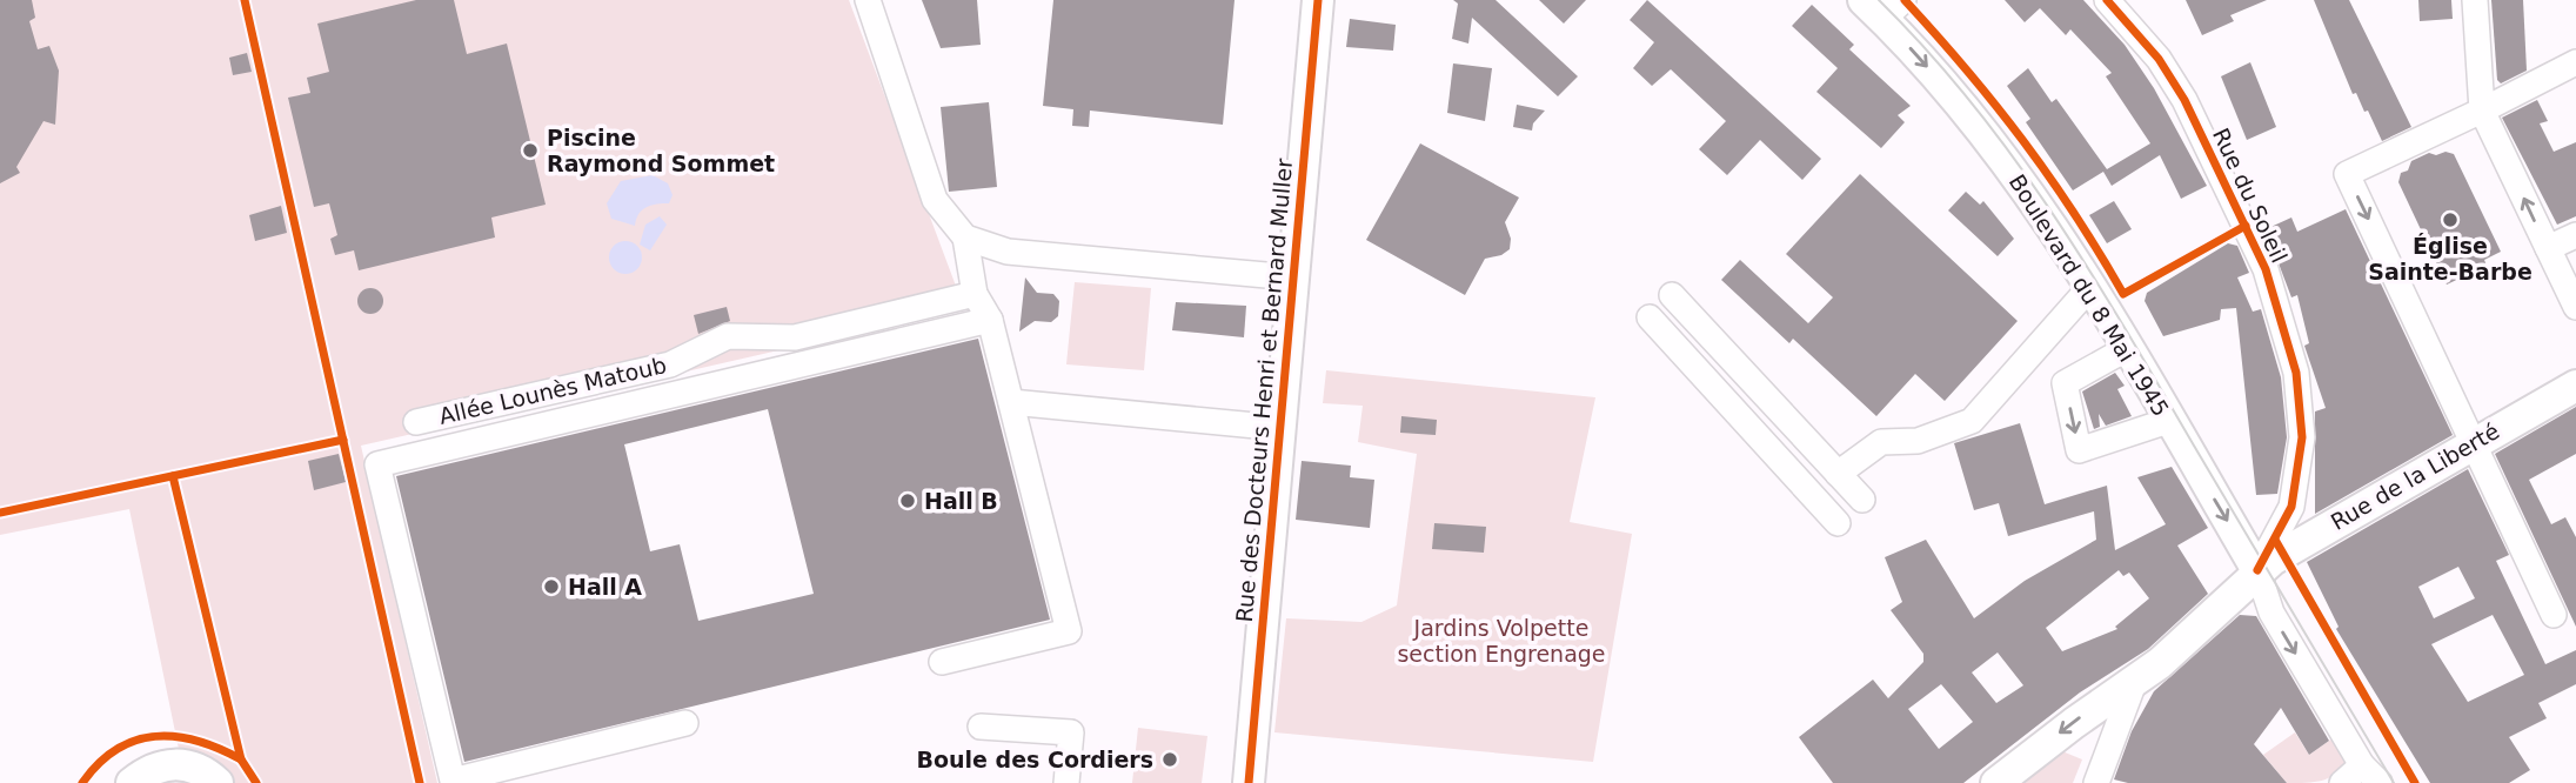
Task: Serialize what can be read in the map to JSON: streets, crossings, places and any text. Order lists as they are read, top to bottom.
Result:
{
  "streets": {
    "main road": ["Boulevard du 8 Mai 1945", "Rue des Docteurs Henri et Bernard Muller", "Rue de la Liberté"],
    "street": ["Rue du Soleil", "Allée Lounès Matoub"]
  },
  "crossings": [
    ["Rue du Soleil", "Boulevard du 8 Mai 1945"],
    ["Rue du Soleil", "Rue de la Liberté"],
    ["Boulevard du 8 Mai 1945", "Rue de la Liberté"]
  ],
  "one_way": ["Boulevard du 8 Mai 1945"],
  "parks": ["Jardins Volpette section Engrenage"],
  "places": [
    "Piscine Raymond Sommet",
    "Église Sainte-Barbe",
    "Hall B",
    "Hall A",
    "Boule des Cordiers"
  ]
}
